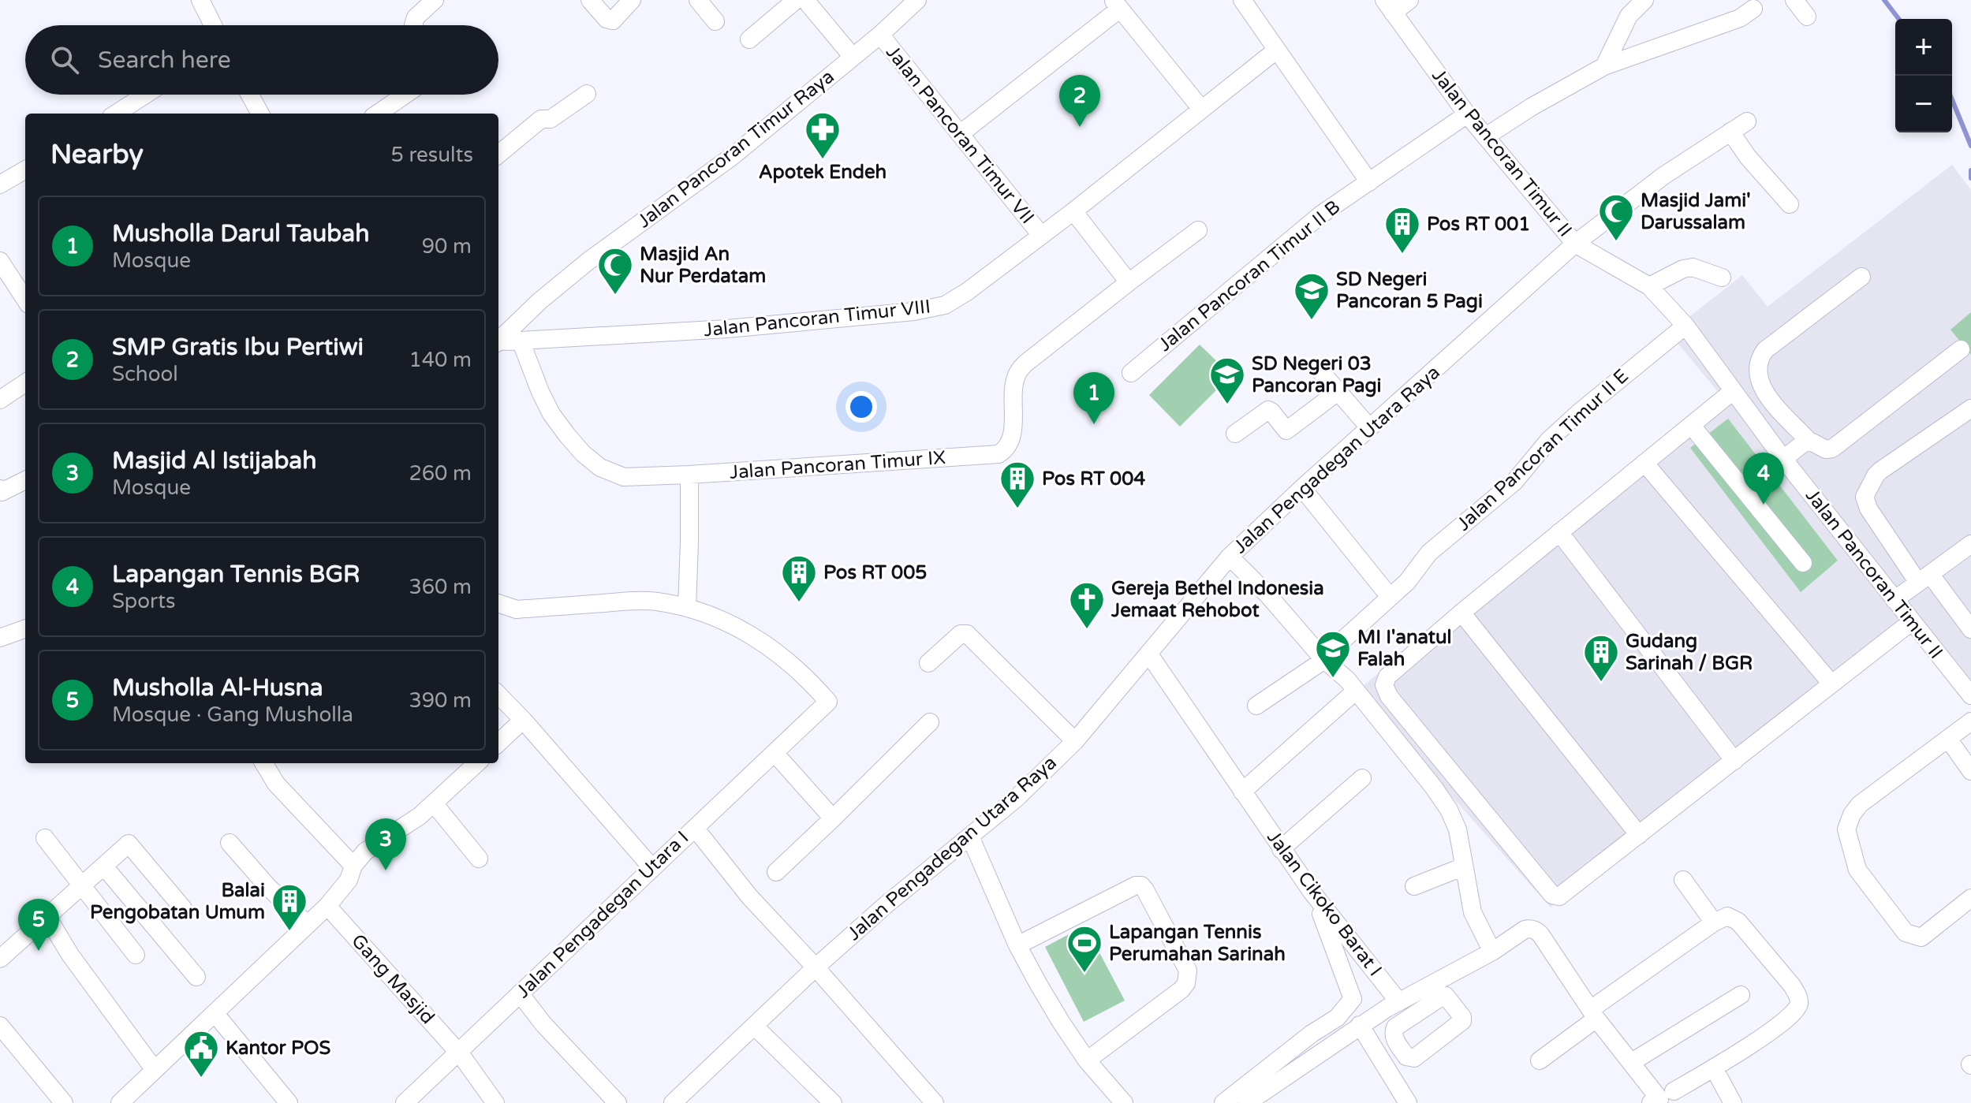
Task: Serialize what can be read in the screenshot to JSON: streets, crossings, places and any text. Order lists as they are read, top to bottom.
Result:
{
  "streets": {
    "street": [
      "Jalan Pancoran Timur VII",
      "Jalan Pancoran Timur Raya",
      "Jalan Pancoran Timur II",
      "Jalan Pancoran Timur II B",
      "Jalan Pancoran Timur VIII",
      "Jalan Pancoran Timur II E",
      "Jalan Pengadegan Utara Raya",
      "Jalan Pancoran Timur IX",
      "Jalan Cikoko Barat I",
      "Jalan Pengadegan Utara I",
      "Gang Masjid"
    ]
  },
  "crossings": [
    ["Jalan Pancoran Timur VII", "Jalan Pancoran Timur Raya"],
    ["Jalan Pancoran Timur VII", "Jalan Pancoran Timur VIII"],
    ["Jalan Pancoran Timur II", "Jalan Pancoran Timur II B"],
    ["Jalan Pancoran Timur II", "Jalan Pancoran Timur II E"],
    ["Jalan Pancoran Timur II", "Jalan Pengadegan Utara Raya"],
    ["Jalan Pancoran Timur VIII", "Jalan Pancoran Timur IX"],
    ["Jalan Pengadegan Utara Raya", "Jalan Cikoko Barat I"],
    ["Jalan Pengadegan Utara Raya", "Jalan Pengadegan Utara I"],
    ["Jalan Pengadegan Utara I", "Gang Masjid"]
  ],
  "places": {
    "pharmacy": ["Apotek Endeh"],
    "mosque": ["Masjid Jami' Darussalam", "Masjid An Nur Perdatam"],
    "building": [
      "Pos RT 001",
      "Pos RT 004",
      "Pos RT 005",
      "Gudang Sarinah / BGR",
      "Balai Pengobatan Umum"
    ],
    "school or university": ["SD Negeri Pancoran 5 Pagi", "SD Negeri 03 Pancoran Pagi", "MI I'anatul Falah"],
    "church": ["Gereja Bethel Indonesia Jemaat Rehobot"],
    "sports": ["Lapangan Tennis Perumahan Sarinah"],
    "public building": ["Kantor POS"]
  },
  "page": {
    "map_buttons": ["+", "−"],
    "search": "Search here",
    "pins": [
      "2",
      "1",
      "4",
      "3",
      "5"
    ],
    "heading": ["Nearby", "5 results"],
    "list": [
      {
        "mark": "1",
        "name": "Musholla Darul Taubah",
        "note": "Mosque",
        "value": "90 m"
      },
      {
        "mark": "2",
        "name": "SMP Gratis Ibu Pertiwi",
        "note": "School",
        "value": "140 m"
      },
      {
        "mark": "3",
        "name": "Masjid Al Istijabah",
        "note": "Mosque",
        "value": "260 m"
      },
      {
        "mark": "4",
        "name": "Lapangan Tennis BGR",
        "note": "Sports",
        "value": "360 m"
      },
      {
        "mark": "5",
        "name": "Musholla Al-Husna",
        "note": "Mosque · Gang Musholla",
        "value": "390 m"
      }
    ]
  }
}
